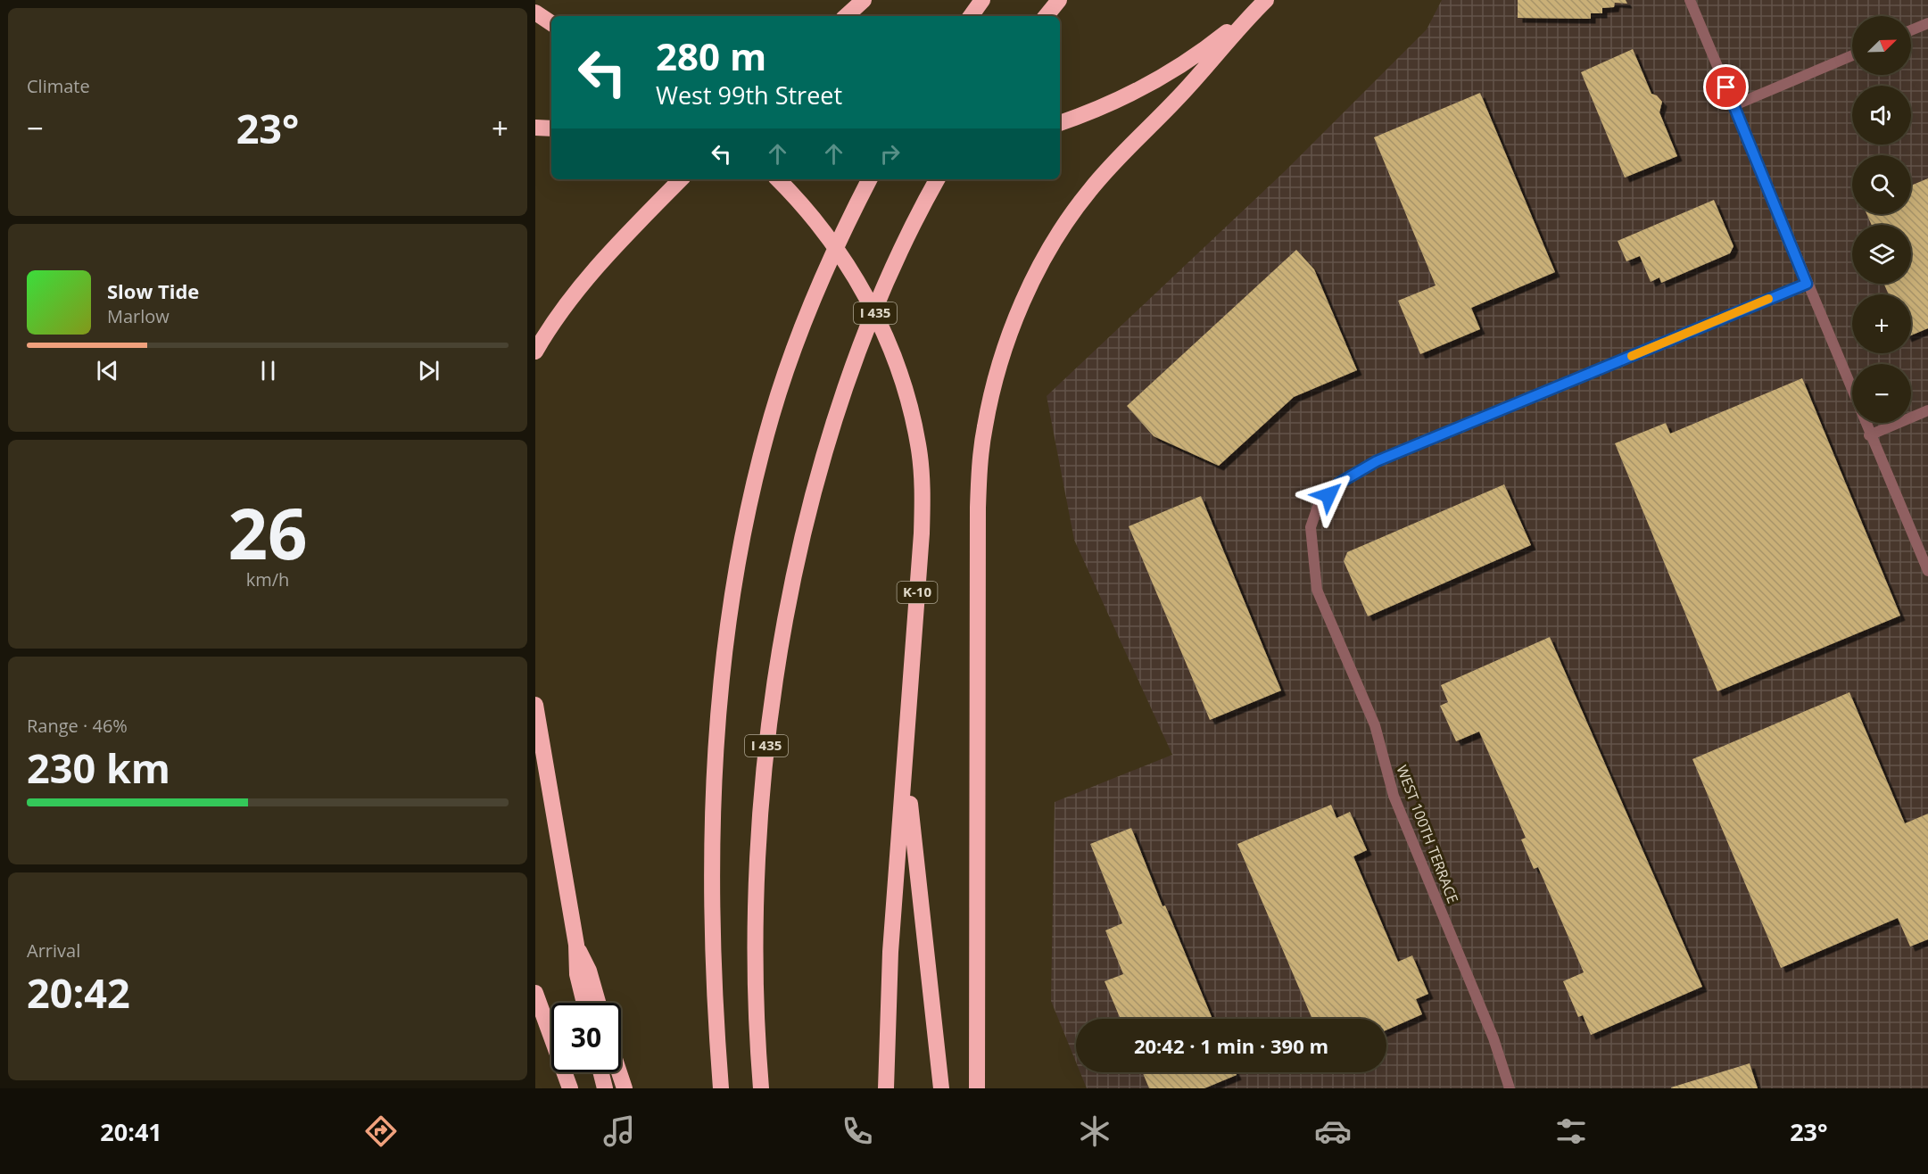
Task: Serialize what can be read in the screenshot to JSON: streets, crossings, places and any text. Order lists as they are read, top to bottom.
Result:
{
  "streets": {
    "highway": ["I 435", "K-10"],
    "street": ["WEST 100TH TERRACE"]
  },
  "north": "top right",
  "page": {
    "tile": [
      "Climate",
      ["26", "km/h"],
      ["Range · 46%", "230 km"],
      ["Arrival", "20:42"]
    ],
    "map_buttons": ["+", "−"],
    "turn": ["280 m", "West 99th Street"],
    "heat": ["−", "23°", "+"],
    "song": ["Slow Tide", "Marlow"],
    "limit": "30",
    "trip": "20:42 · 1 min · 390 m",
    "tabs": ["20:41", "23°"]
  }
}
